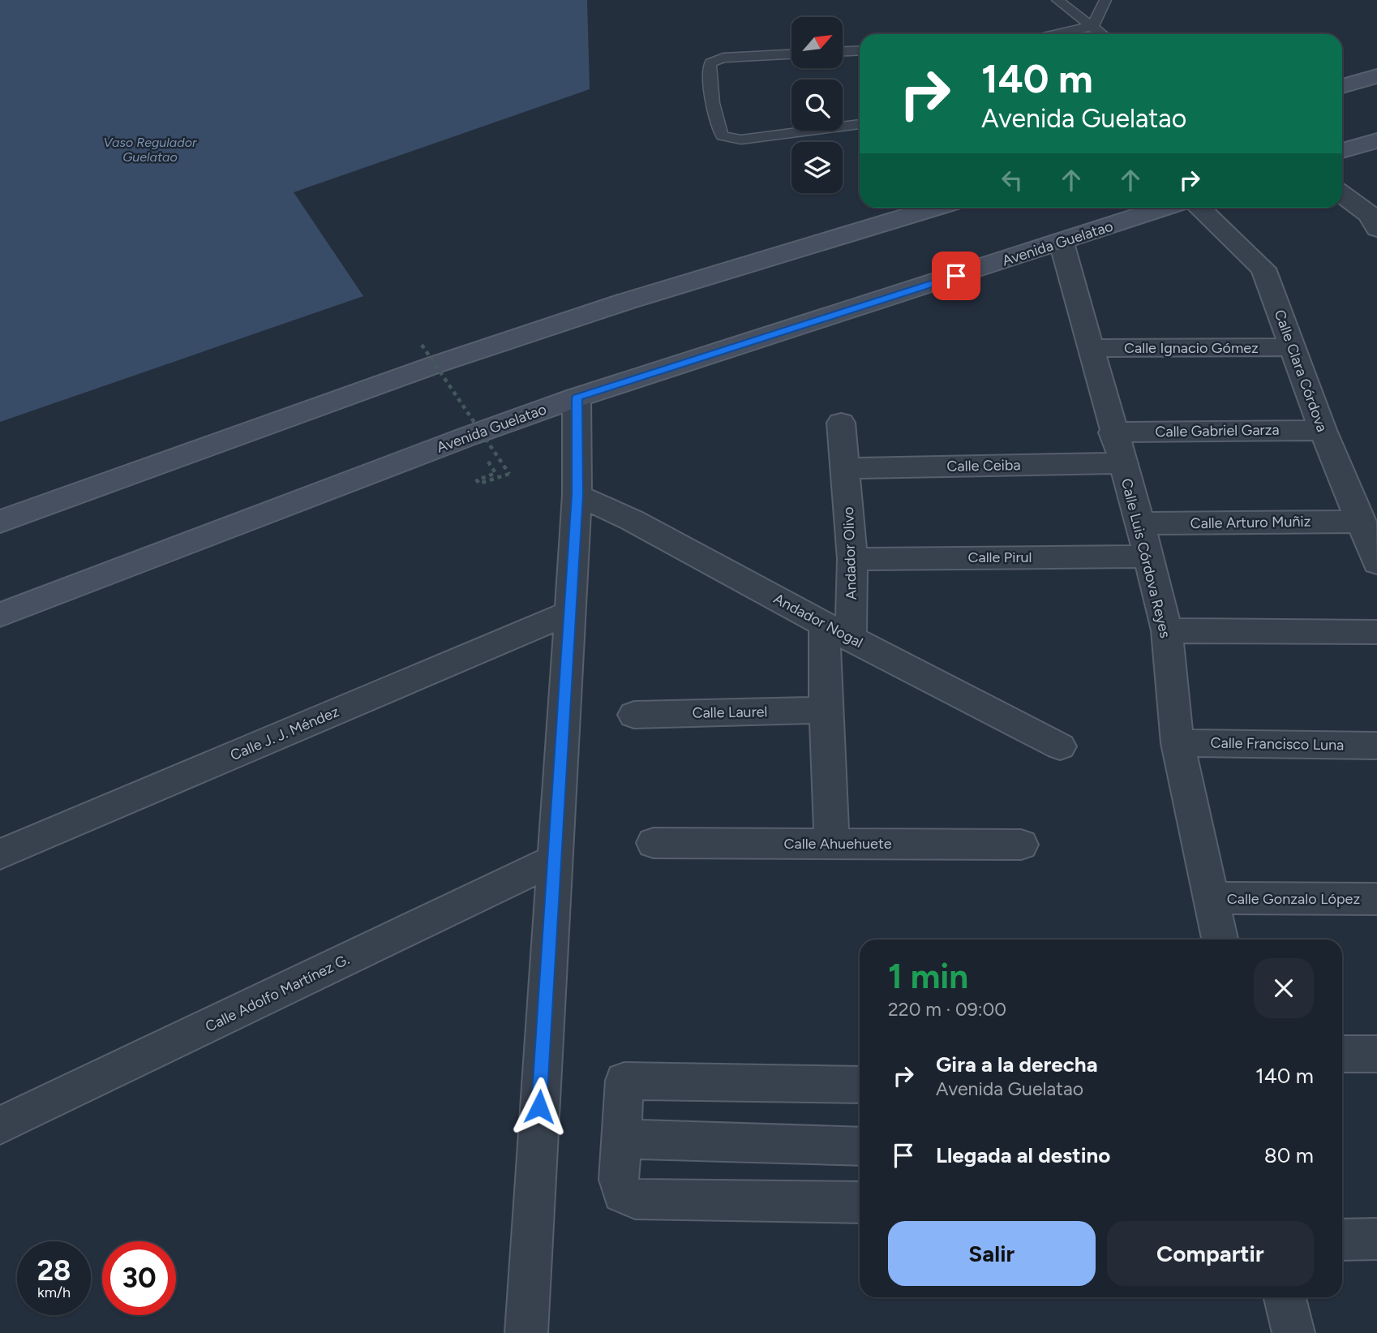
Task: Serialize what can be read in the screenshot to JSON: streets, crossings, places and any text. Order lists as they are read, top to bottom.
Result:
{
  "streets": {
    "main road": ["Avenida Guelatao"],
    "street": [
      "Calle Ignacio Gómez",
      "Calle Clara Córdova",
      "Calle Gabriel Garza",
      "Calle Ceiba",
      "Calle Arturo Muñiz",
      "Andador Olivo",
      "Calle Pirul",
      "Calle Luis Córdova Reyes",
      "Andador Nogal",
      "Calle Laurel",
      "Calle J. J. Méndez",
      "Calle Francisco Luna",
      "Calle Ahuehuete",
      "Calle Gonzalo López",
      "Calle Adolfo Martínez G."
    ]
  },
  "crossings": [
    ["Avenida Guelatao", "Calle Luis Córdova Reyes"],
    ["Calle Ignacio Gómez", "Calle Clara Córdova"],
    ["Calle Ignacio Gómez", "Calle Luis Córdova Reyes"],
    ["Calle Clara Córdova", "Calle Gabriel Garza"],
    ["Calle Clara Córdova", "Calle Arturo Muñiz"],
    ["Calle Gabriel Garza", "Calle Luis Córdova Reyes"],
    ["Calle Ceiba", "Andador Olivo"],
    ["Calle Ceiba", "Calle Luis Córdova Reyes"],
    ["Calle Arturo Muñiz", "Calle Luis Córdova Reyes"],
    ["Andador Olivo", "Calle Pirul"],
    ["Andador Olivo", "Andador Nogal"],
    ["Andador Olivo", "Calle Laurel"],
    ["Andador Olivo", "Calle Ahuehuete"],
    ["Calle Pirul", "Calle Luis Córdova Reyes"],
    ["Calle Luis Córdova Reyes", "Calle Francisco Luna"],
    ["Calle Luis Córdova Reyes", "Calle Gonzalo López"]
  ],
  "water": ["Vaso Regulador Guelatao"],
  "north": "top right",
  "page": {
    "turn": ["140 m", "Avenida Guelatao"],
    "heading": ["1 min", "220 m · 09:00"],
    "list": [
      {
        "name": "Gira a la derecha",
        "note": "Avenida Guelatao",
        "value": "140 m"
      },
      {
        "name": "Llegada al destino",
        "value": "80 m"
      }
    ],
    "buttons": ["Salir", "Compartir"],
    "speed": "28 km/h",
    "limit": "30"
  }
}
